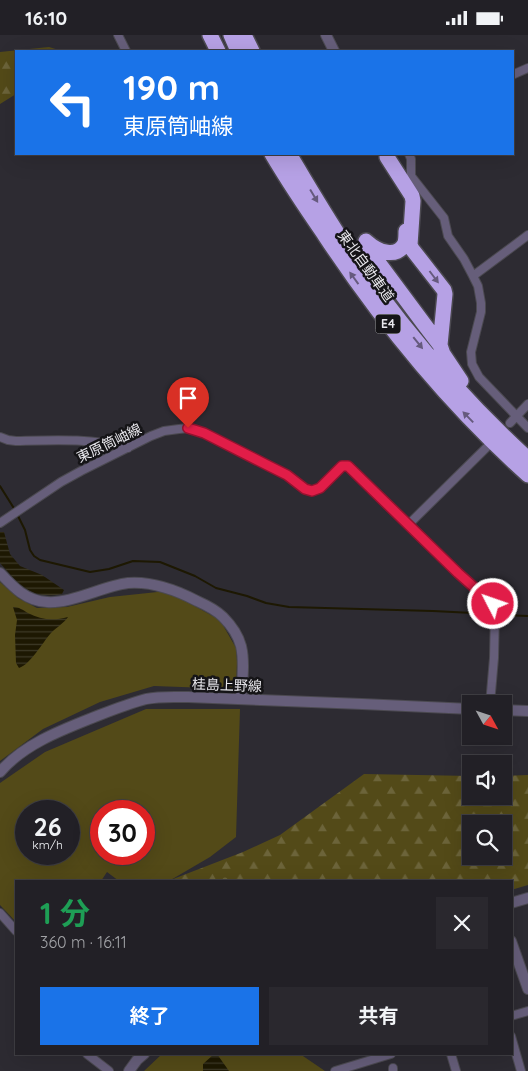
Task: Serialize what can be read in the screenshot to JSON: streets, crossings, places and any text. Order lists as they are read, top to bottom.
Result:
{
  "streets": {
    "highway": ["東北自動車道", "E4"],
    "street": ["東原筒岫線", "桂島上野線"]
  },
  "north": "bottom right",
  "page": {
    "status": "16:10",
    "turn": ["190 m", "東原筒岫線"],
    "speed": "26 km/h",
    "limit": "30",
    "heading": ["1 分", "360 m · 16:11"],
    "buttons": ["終了", "共有"]
  }
}
